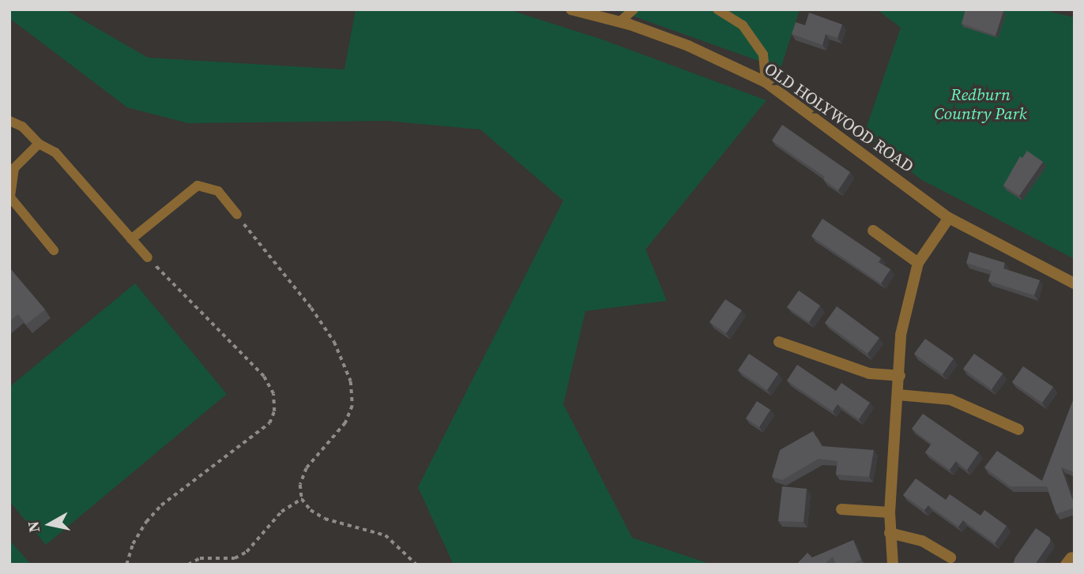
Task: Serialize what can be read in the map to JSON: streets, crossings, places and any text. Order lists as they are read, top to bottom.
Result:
{
  "streets": {
    "street": ["OLD HOLYWOOD ROAD"]
  },
  "parks": ["Redburn Country Park"],
  "north": "left"
}
